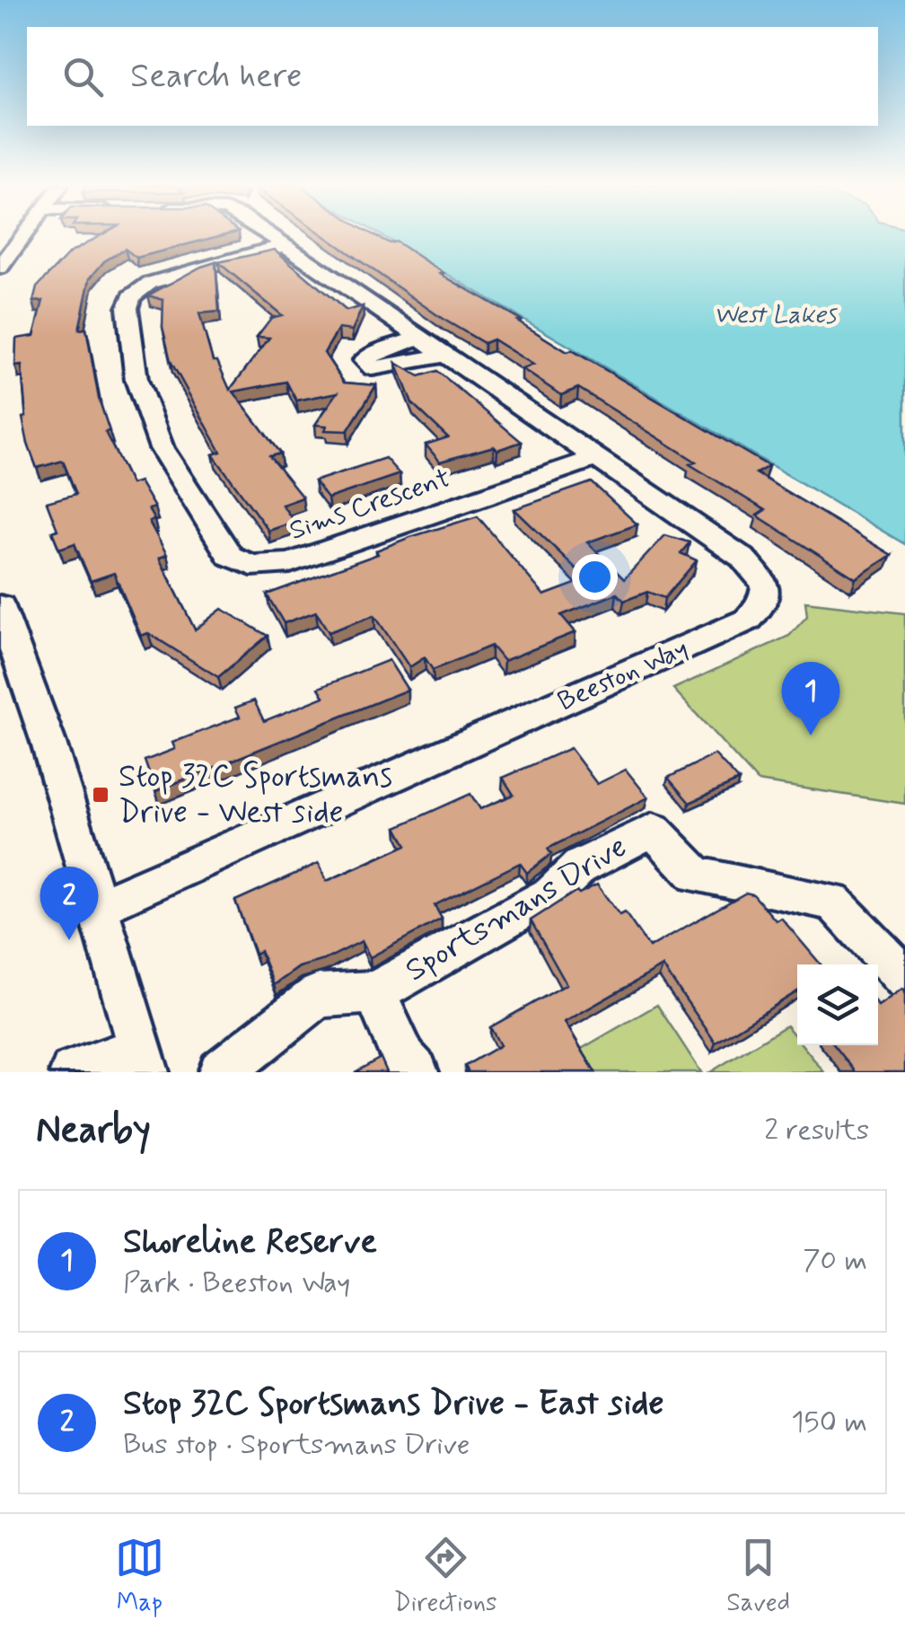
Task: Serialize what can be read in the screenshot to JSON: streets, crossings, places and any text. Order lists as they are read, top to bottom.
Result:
{
  "streets": {
    "street": ["Sims Crescent", "Beeston Way", "Sportsmans Drive"]
  },
  "crossings": [
    ["Sims Crescent", "Beeston Way"]
  ],
  "water": ["West Lakes"],
  "places": {
    "transit": ["Stop 32C Sportsmans Drive - West side"]
  },
  "page": {
    "search": "Search here",
    "pins": ["1", "2"],
    "heading": ["Nearby", "2 results"],
    "list": [
      {
        "mark": "1",
        "name": "Shoreline Reserve",
        "note": "Park · Beeston Way",
        "value": "70 m"
      },
      {
        "mark": "2",
        "name": "Stop 32C Sportsmans Drive - East side",
        "note": "Bus stop · Sportsmans Drive",
        "value": "150 m"
      }
    ],
    "nav": ["Map", "Directions", "Saved"]
  }
}
